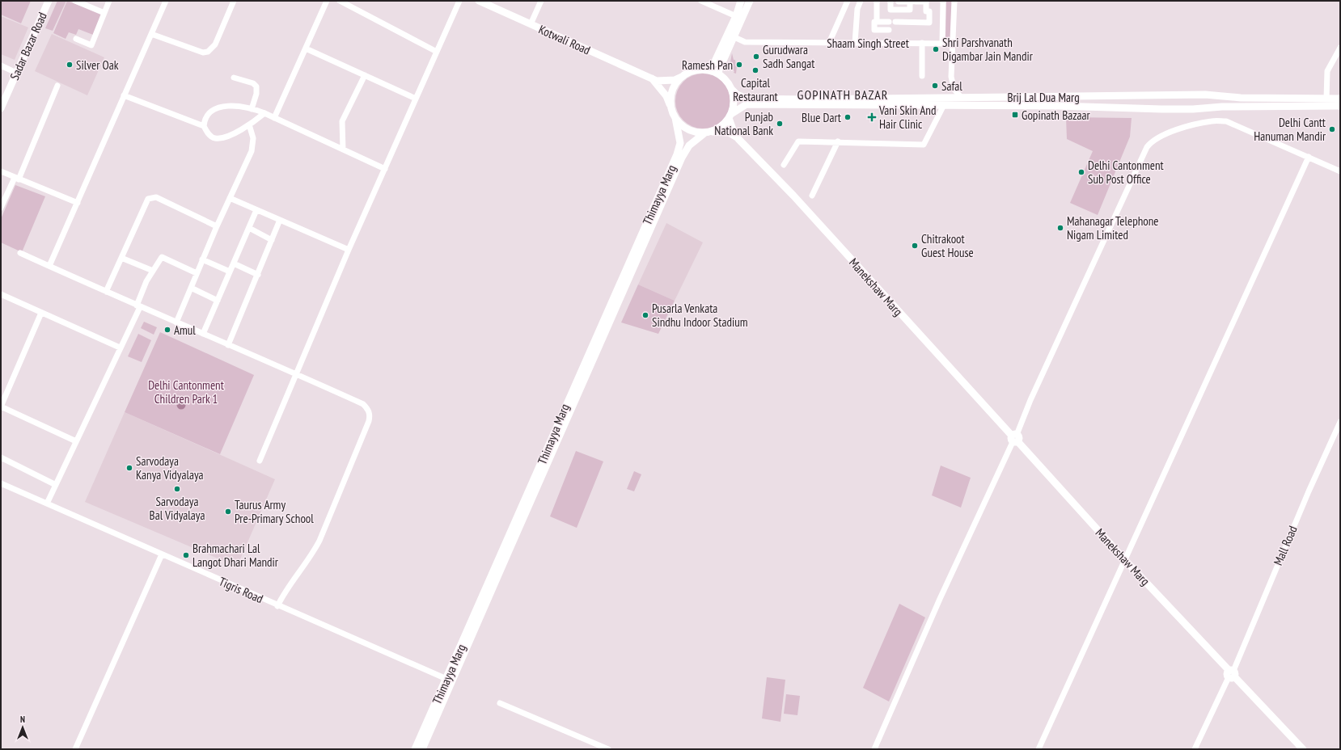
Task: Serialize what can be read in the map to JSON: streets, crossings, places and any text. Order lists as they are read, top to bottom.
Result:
{
  "streets": {
    "street": [
      "Kotwali Road",
      "Shaam Singh Street",
      "Sadar Bazar Road",
      "Brij Lal Dua Marg",
      "Thimayya Marg",
      "Manekshaw Marg",
      "Mall Road",
      "Tigris Road"
    ]
  },
  "crossings": [
    ["Thimayya Marg", "Manekshaw Marg"],
    ["Thimayya Marg", "Tigris Road"],
    ["Manekshaw Marg", "Mall Road"]
  ],
  "districts": ["GOPINATH BAZAR"],
  "parks": ["Delhi Cantonment Children Park 1"],
  "places": {
    "other": [
      "Shri Parshvanath Digambar Jain Mandir",
      "Gurudwara Sadh Sangat",
      "Silver Oak",
      "Ramesh Pan",
      "Capital Restaurant",
      "Safal",
      "Blue Dart",
      "Punjab National Bank",
      "Delhi Cantt Hanuman Mandir",
      "Delhi Cantonment Sub Post Office",
      "Mahanagar Telephone Nigam Limited",
      "Chitrakoot Guest House",
      "Pusarla Venkata Sindhu Indoor Stadium",
      "Amul",
      "Sarvodaya Kanya Vidyalaya",
      "Sarvodaya Bal Vidyalaya",
      "Taurus Army Pre-Primary School",
      "Brahmachari Lal Langot Dhari Mandir"
    ],
    "transit": ["Gopinath Bazaar"],
    "health": ["Vani Skin And Hair Clinic"]
  },
  "north": "top"
}
